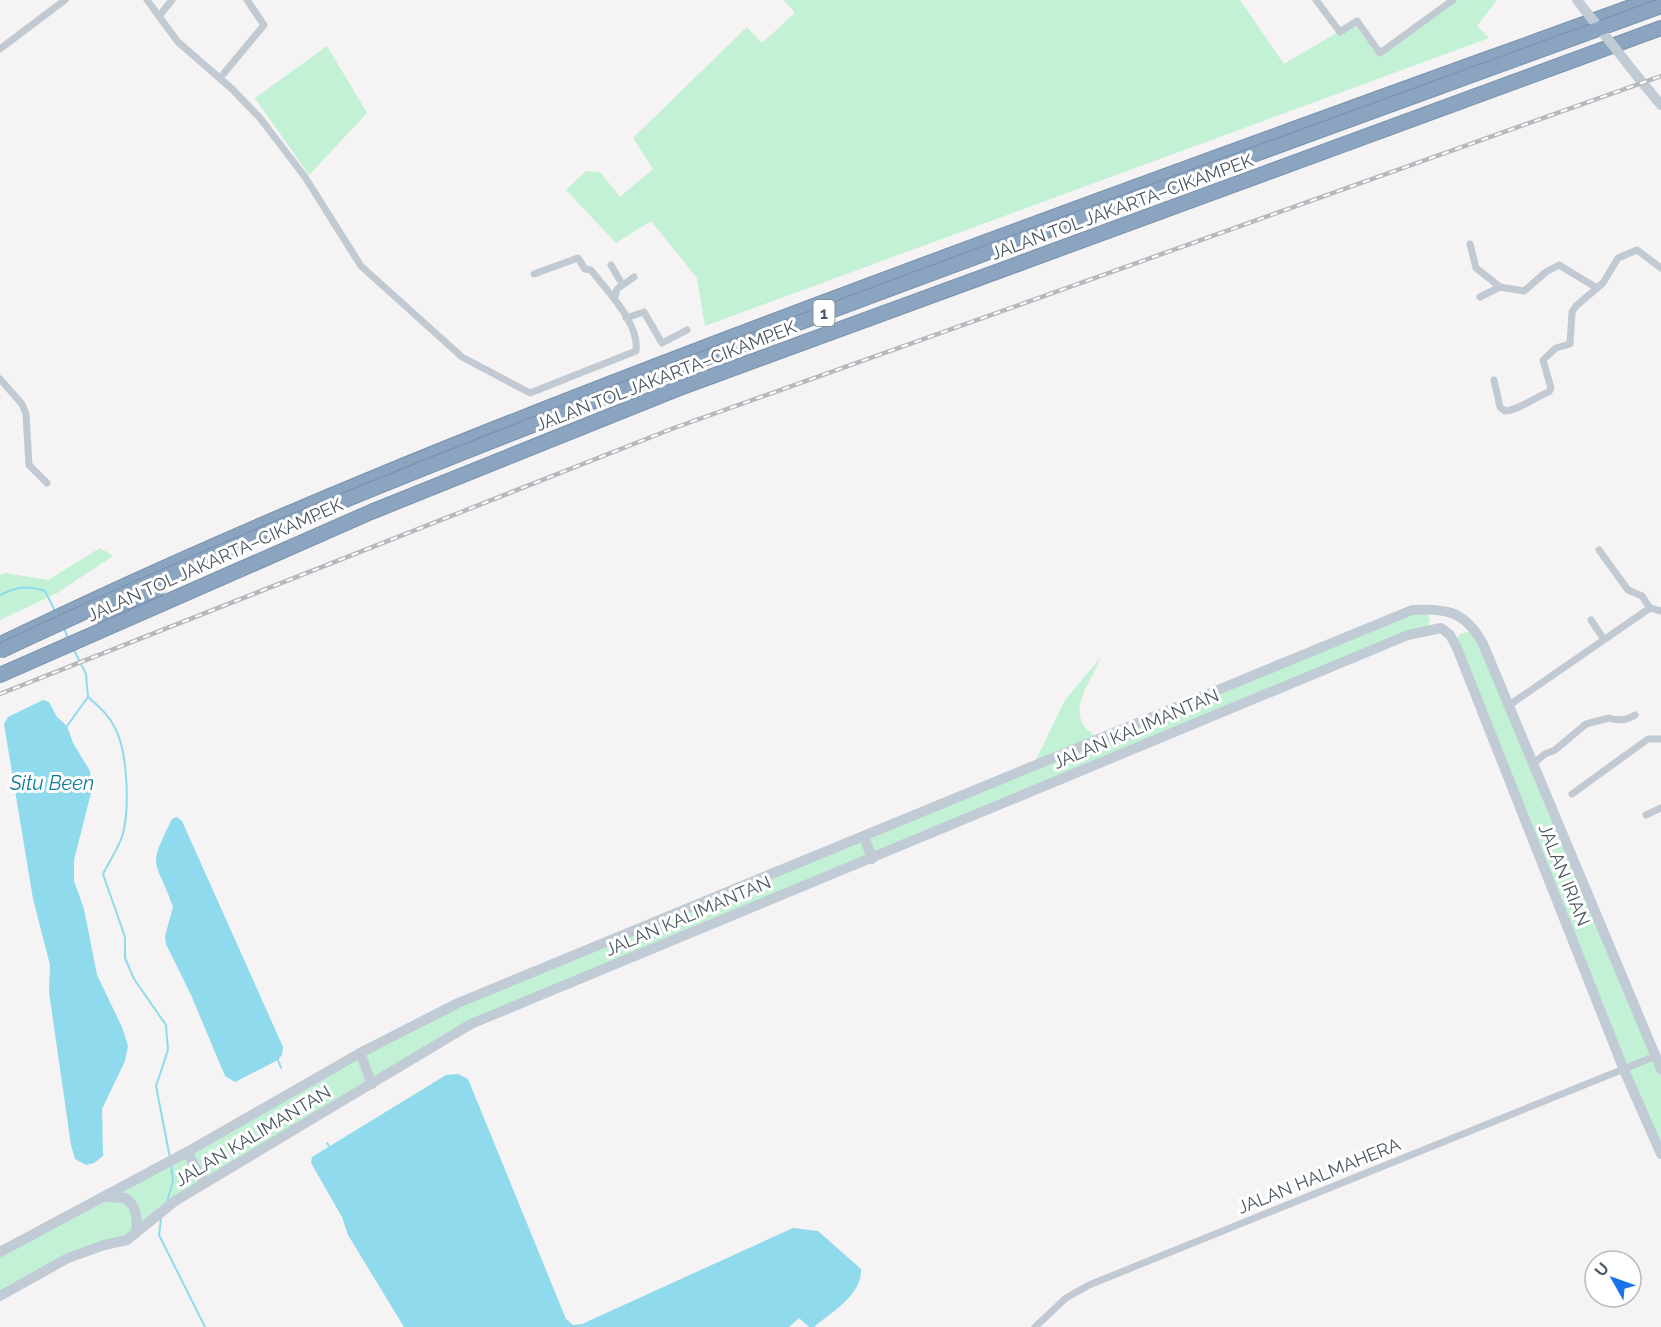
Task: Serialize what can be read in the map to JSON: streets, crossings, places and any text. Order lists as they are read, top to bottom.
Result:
{
  "streets": {
    "highway": ["JALAN TOL JAKARTA–CIKAMPEK", "1"],
    "street": ["JALAN KALIMANTAN", "JALAN IRIAN", "JALAN HALMAHERA"]
  },
  "crossings": [
    ["JALAN KALIMANTAN", "JALAN IRIAN"],
    ["JALAN IRIAN", "JALAN HALMAHERA"]
  ],
  "water": ["Situ Been"],
  "north": "top left"
}
